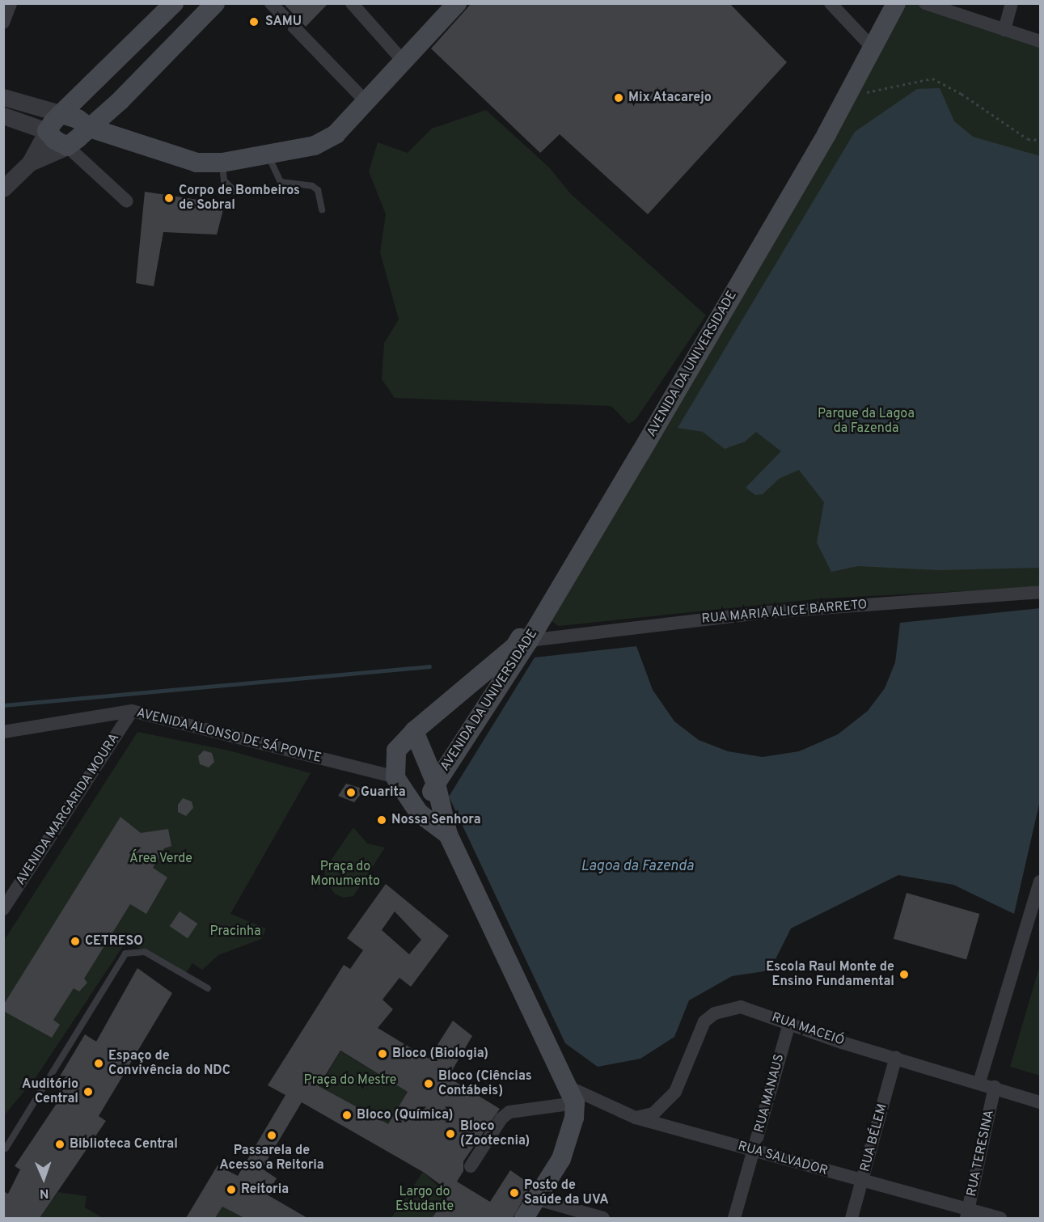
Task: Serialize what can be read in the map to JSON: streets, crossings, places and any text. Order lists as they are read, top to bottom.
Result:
{
  "streets": {
    "main road": ["AVENIDA DA UNIVERSIDADE"],
    "street": [
      "RUA MARIA ALICE BARRETO",
      "AVENIDA ALONSO DE SÁ PONTE",
      "AVENIDA MARGARIDA MOURA",
      "RUA MACEIÓ",
      "RUA MANAUS",
      "RUA BÉLEM",
      "RUA TERESINA",
      "RUA SALVADOR"
    ]
  },
  "crossings": [
    ["AVENIDA DA UNIVERSIDADE", "RUA MARIA ALICE BARRETO"],
    ["AVENIDA DA UNIVERSIDADE", "AVENIDA ALONSO DE SÁ PONTE"],
    ["AVENIDA ALONSO DE SÁ PONTE", "AVENIDA MARGARIDA MOURA"],
    ["RUA MACEIÓ", "RUA MANAUS"],
    ["RUA MACEIÓ", "RUA BÉLEM"],
    ["RUA MACEIÓ", "RUA TERESINA"],
    ["RUA MACEIÓ", "RUA SALVADOR"],
    ["RUA MANAUS", "RUA SALVADOR"],
    ["RUA BÉLEM", "RUA SALVADOR"],
    ["RUA TERESINA", "RUA SALVADOR"]
  ],
  "water": ["Lagoa da Fazenda"],
  "parks": [
    "Parque da Lagoa da Fazenda",
    "Área Verde",
    "Praça do Monumento",
    "Pracinha",
    "Praça do Mestre",
    "Largo do Estudante"
  ],
  "places": [
    "SAMU",
    "Mix Atacarejo",
    "Corpo de Bombeiros de Sobral",
    "Guarita",
    "Nossa Senhora",
    "CETRESO",
    "Escola Raul Monte de Ensino Fundamental",
    "Bloco (Biologia)",
    "Espaço de Convivência do NDC",
    "Bloco (Ciências Contábeis)",
    "Auditório Central",
    "Bloco (Química)",
    "Bloco (Zootecnia)",
    "Passarela de Acesso a Reitoria",
    "Biblioteca Central",
    "Reitoria",
    "Posto de Saúde da UVA"
  ],
  "north": "bottom"
}
